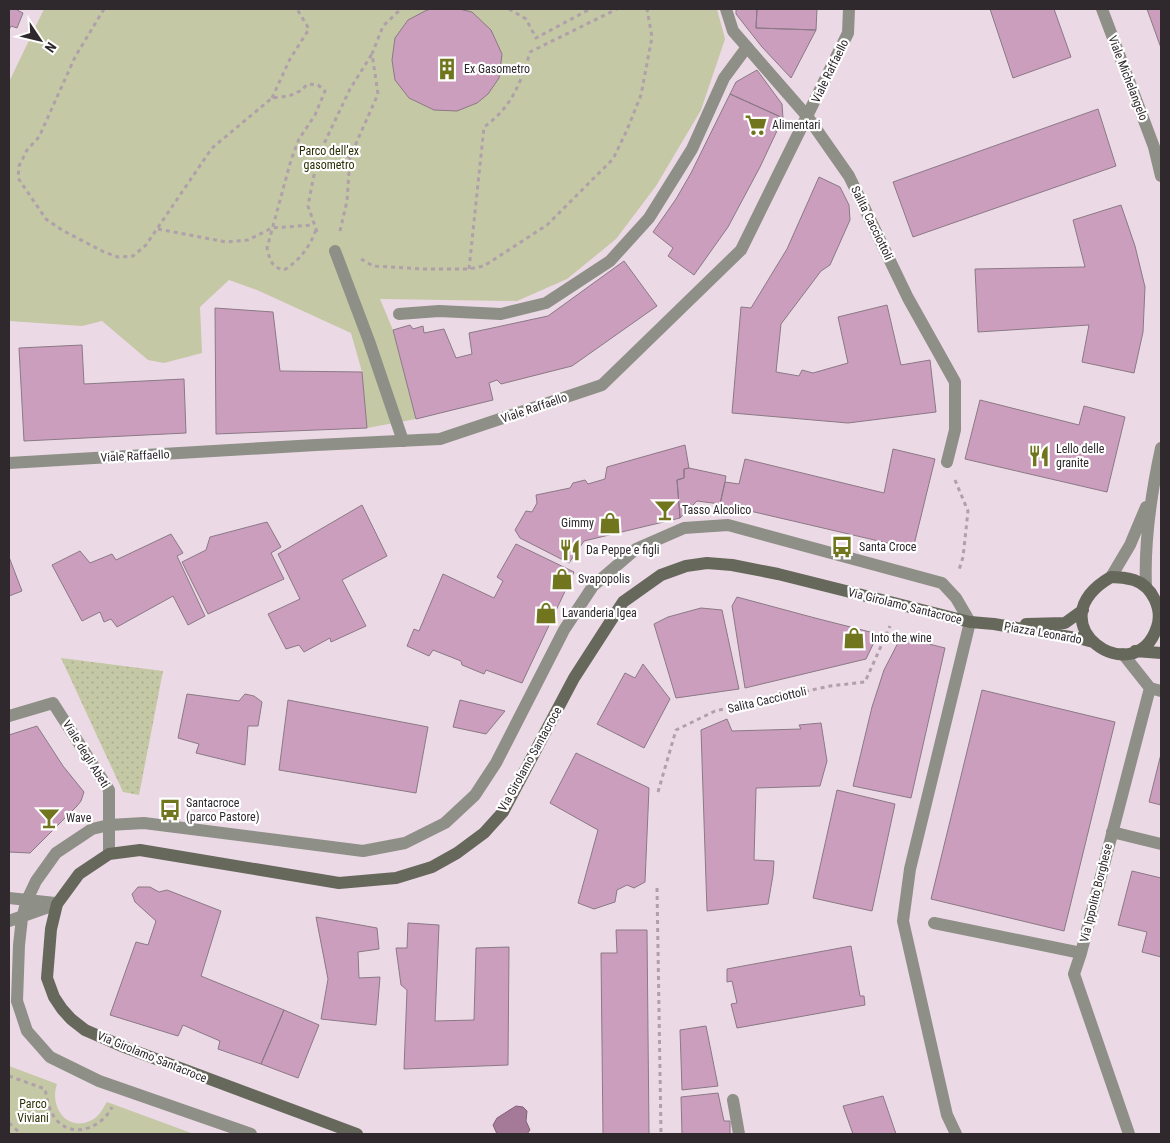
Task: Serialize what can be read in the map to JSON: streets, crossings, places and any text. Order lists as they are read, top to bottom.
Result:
{
  "streets": {
    "street": [
      "Viale Raffaello",
      "Viale Michelangelo",
      "Salita Cacciottoli",
      "Via Girolamo Santacroce",
      "Piazza Leonardo",
      "Viale degli Abeti",
      "Via Ippolito Borghese"
    ]
  },
  "crossings": [
    ["Viale Raffaello", "Salita Cacciottoli"],
    ["Via Girolamo Santacroce", "Piazza Leonardo"],
    ["Via Girolamo Santacroce", "Viale degli Abeti"]
  ],
  "parks": ["Parco dell’ex gasometro", "Parco Viviani"],
  "places": {
    "building": ["Ex Gasometro"],
    "supermarket": ["Alimentari"],
    "restaurant": ["Lello delle granite", "Da Peppe e figli"],
    "bar": ["Tasso Alcolico", "Wave"],
    "shop": [
      "Gimmy",
      "Svapopolis",
      "Lavanderia Igea",
      "Into the wine"
    ],
    "bus stop": ["Santa Croce", "Santacroce (parco Pastore)"]
  },
  "north": "bottom right"
}
